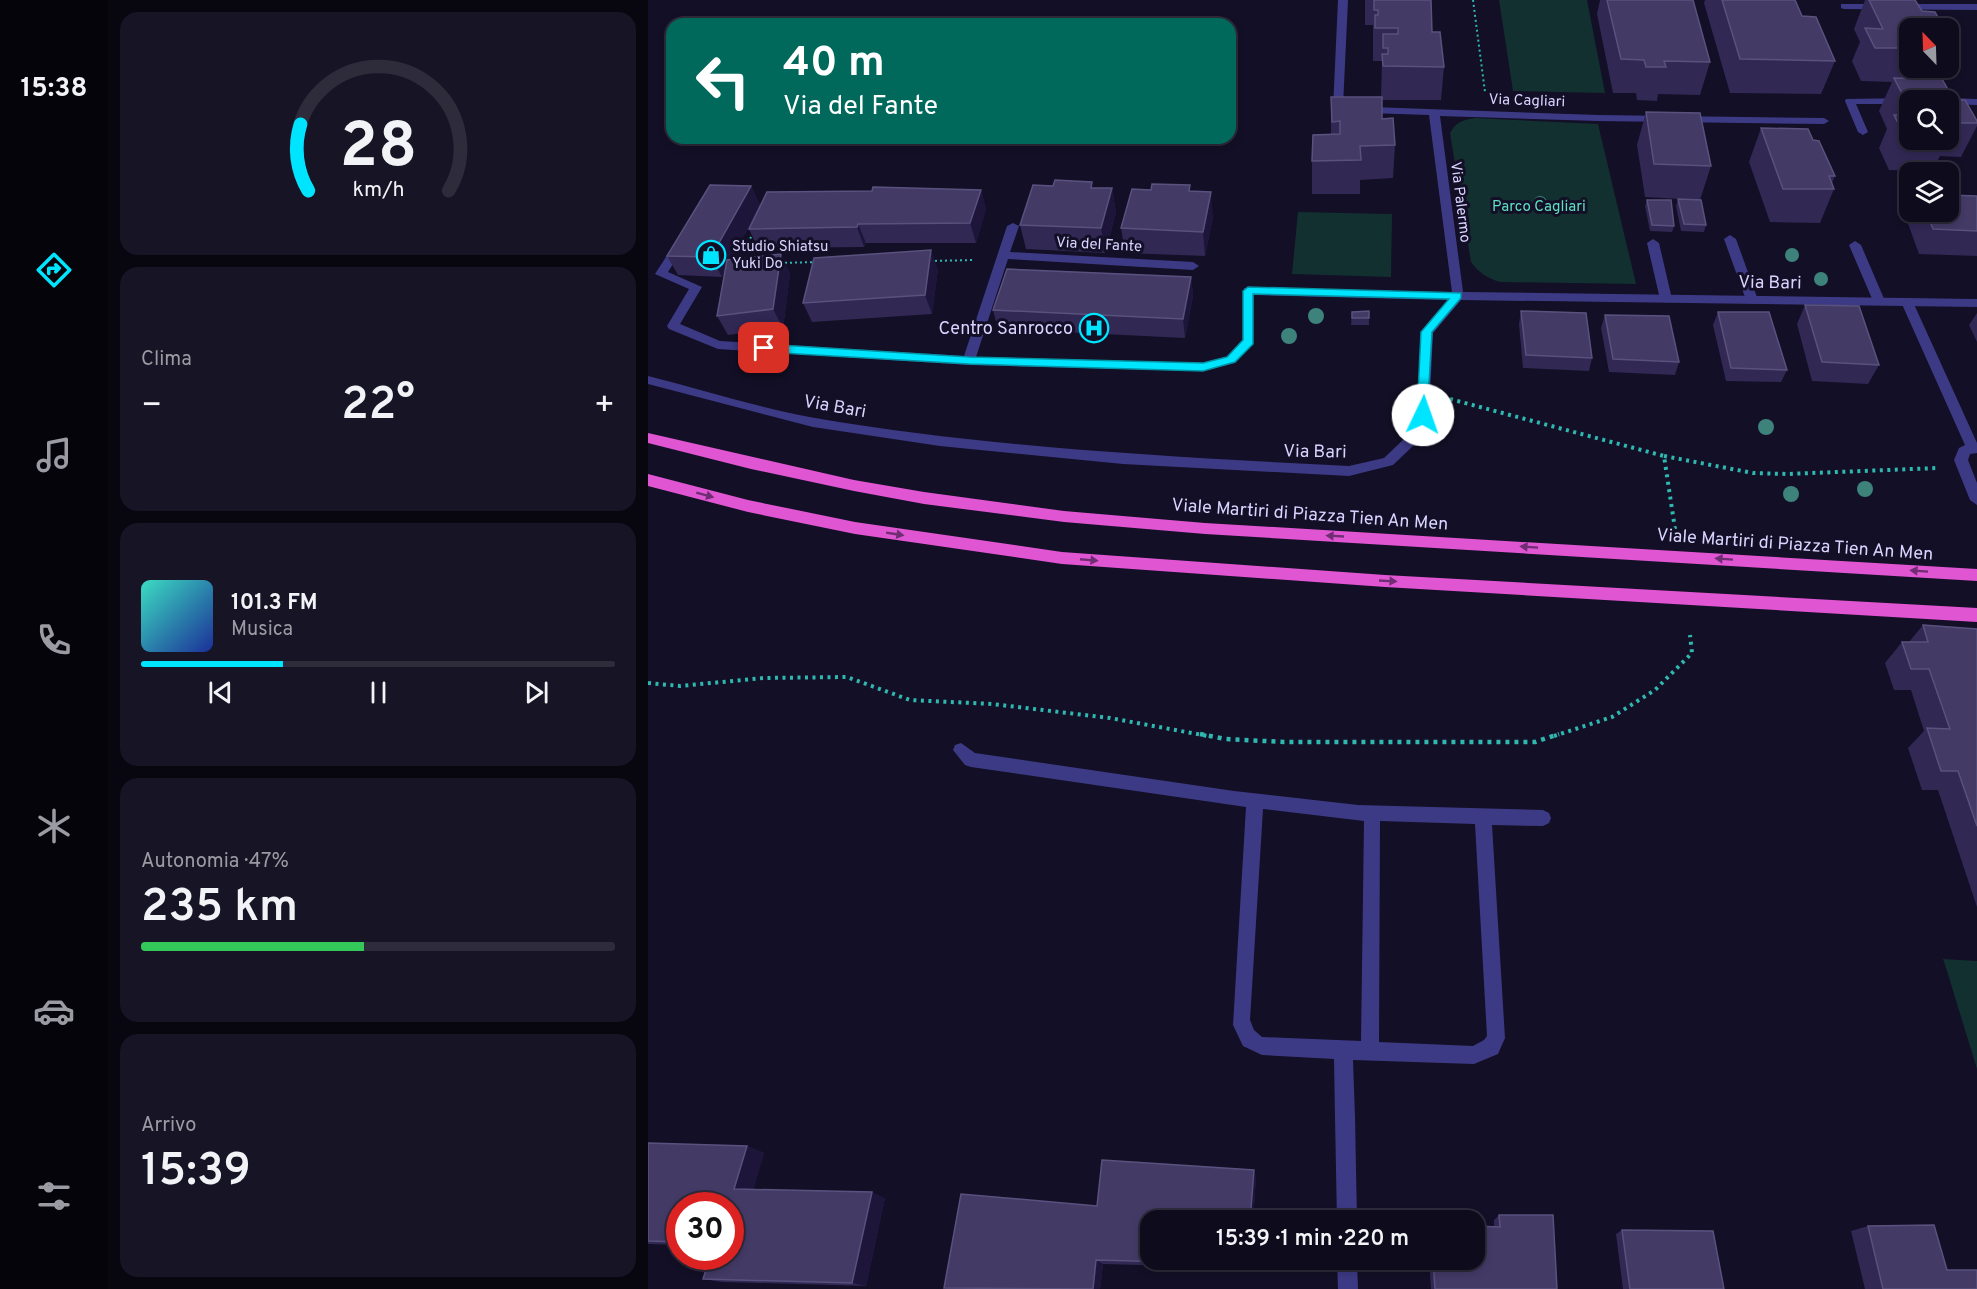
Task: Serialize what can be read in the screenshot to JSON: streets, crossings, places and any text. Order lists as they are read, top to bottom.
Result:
{
  "streets": {
    "highway": ["Viale Martiri di Piazza Tien An Men"],
    "street": [
      "Via Cagliari",
      "Via Palermo",
      "Via del Fante",
      "Via Bari"
    ]
  },
  "crossings": [
    ["Via Cagliari", "Via Palermo"],
    ["Via Palermo", "Via Bari"]
  ],
  "parks": ["Parco Cagliari"],
  "places": {
    "shop": ["Studio Shiatsu Yuki Do"],
    "hospital": ["Centro Sanrocco"]
  },
  "north": "top left",
  "page": {
    "tabs": "15:38",
    "turn": ["40 m", "Via del Fante"],
    "tile": [
      "Clima",
      ["Autonomia · 47%", "235 km"],
      ["Arrivo", "15:39"]
    ],
    "heat": ["−", "22°", "+"],
    "song": ["101.3 FM", "Musica"],
    "limit": "30",
    "trip": "15:39 · 1 min · 220 m",
    "gauge": ["28", "km/h"]
  }
}
